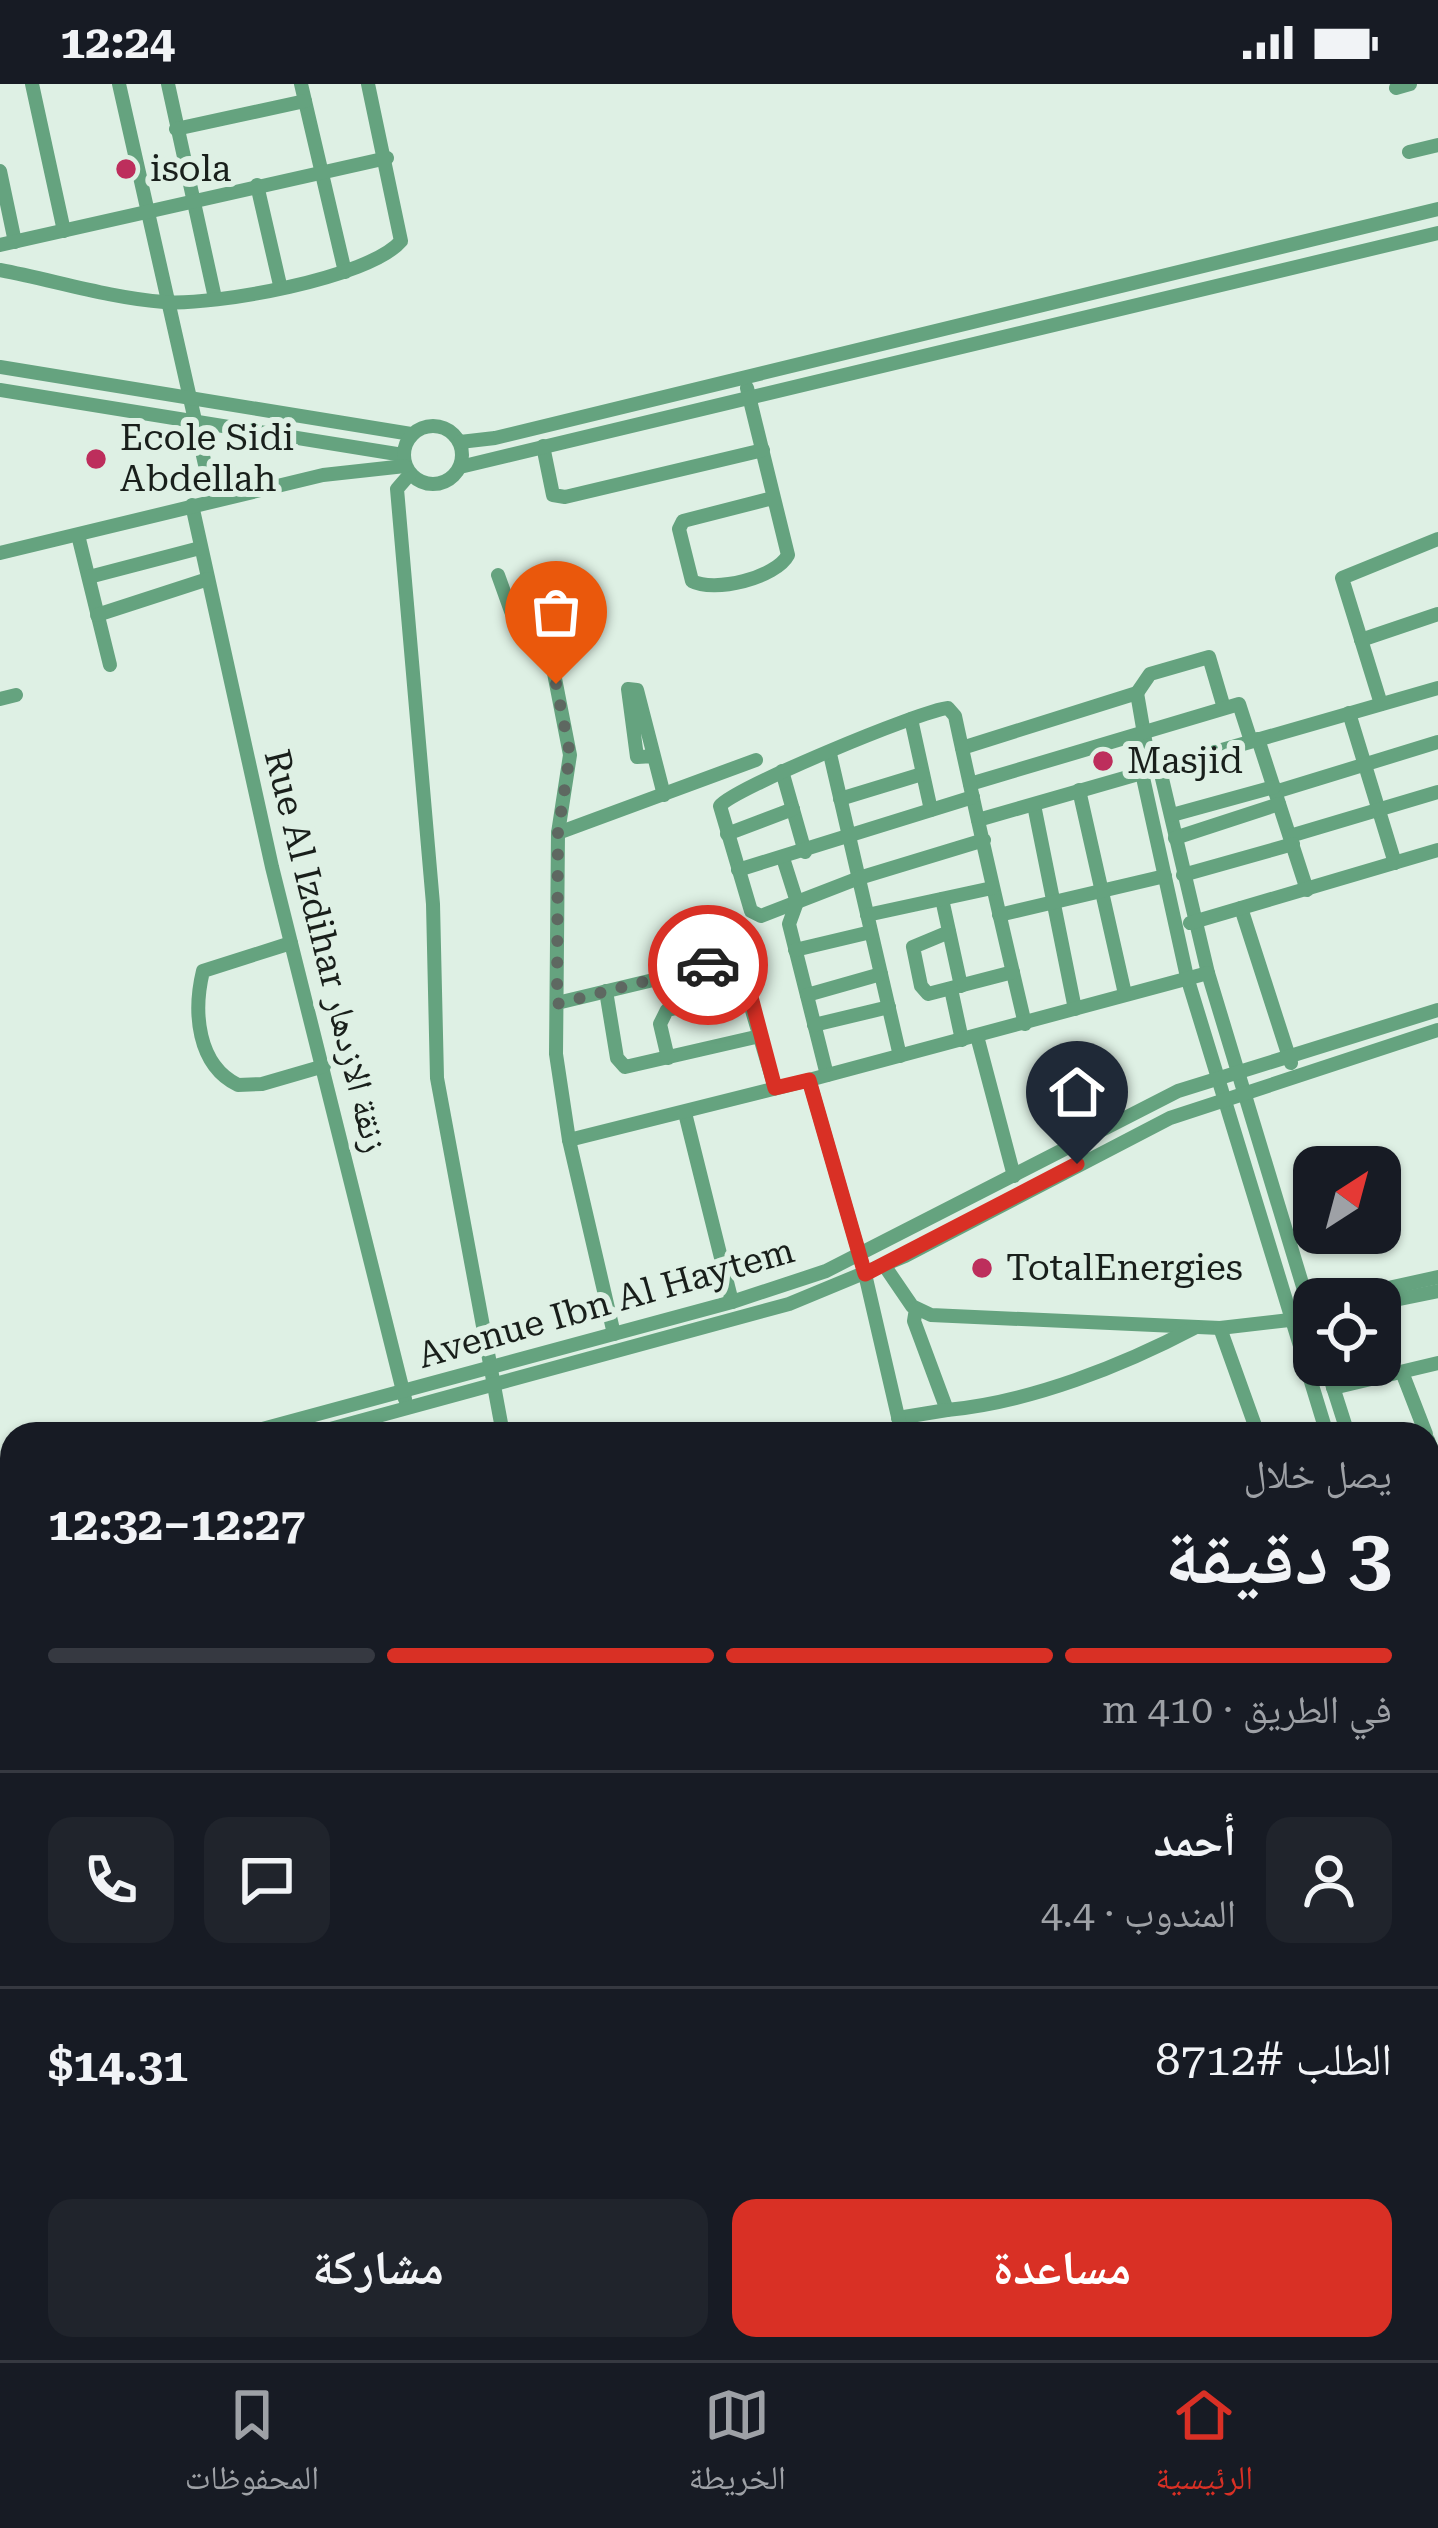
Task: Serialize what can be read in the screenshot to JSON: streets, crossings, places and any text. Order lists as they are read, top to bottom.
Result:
{
  "streets": {
    "street": ["Rue Al Izdihar زنقة الازدهار", "Avenue Ibn Al Haytem"]
  },
  "crossings": [
    ["Rue Al Izdihar زنقة الازدهار", "Avenue Ibn Al Haytem"]
  ],
  "places": [
    "isola",
    "Ecole Sidi Abdellah",
    "Masjid",
    "TotalEnergies"
  ],
  "north": "top right",
  "page": {
    "status": "12:24",
    "heading": ["3 دقيقة", "يصل خلال", "12:27–12:32"],
    "panel": [
      "أحمد",
      "المندوب · 4.4",
      "الطلب #8712",
      "$14.31"
    ],
    "bar": "في الطريق · 410 m",
    "buttons": ["مساعدة", "مشاركة"],
    "tabs": ["الرئيسية", "الخريطة", "المحفوظات"]
  }
}
